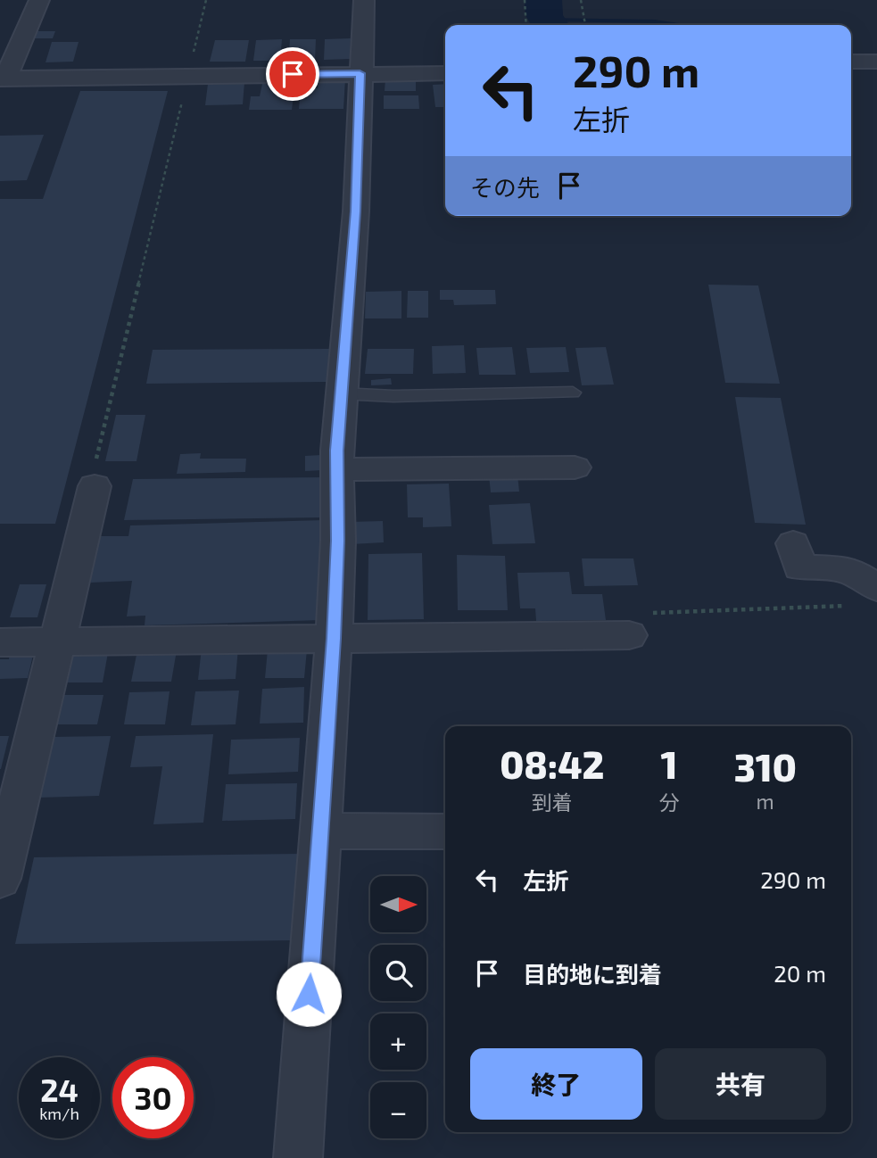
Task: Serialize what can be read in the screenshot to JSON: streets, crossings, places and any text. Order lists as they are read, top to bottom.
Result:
{
  "north": "right",
  "page": {
    "turn": ["290 m", "左折"],
    "then": "その先",
    "eta": [
      "08:42",
      "到着",
      "1",
      "分",
      "310",
      "m"
    ],
    "list": [
      {
        "name": "左折",
        "value": "290 m"
      },
      {
        "name": "目的地に到着",
        "value": "20 m"
      }
    ],
    "map_buttons": ["+", "−"],
    "buttons": ["終了", "共有"],
    "speed": "24 km/h",
    "limit": "30"
  }
}
